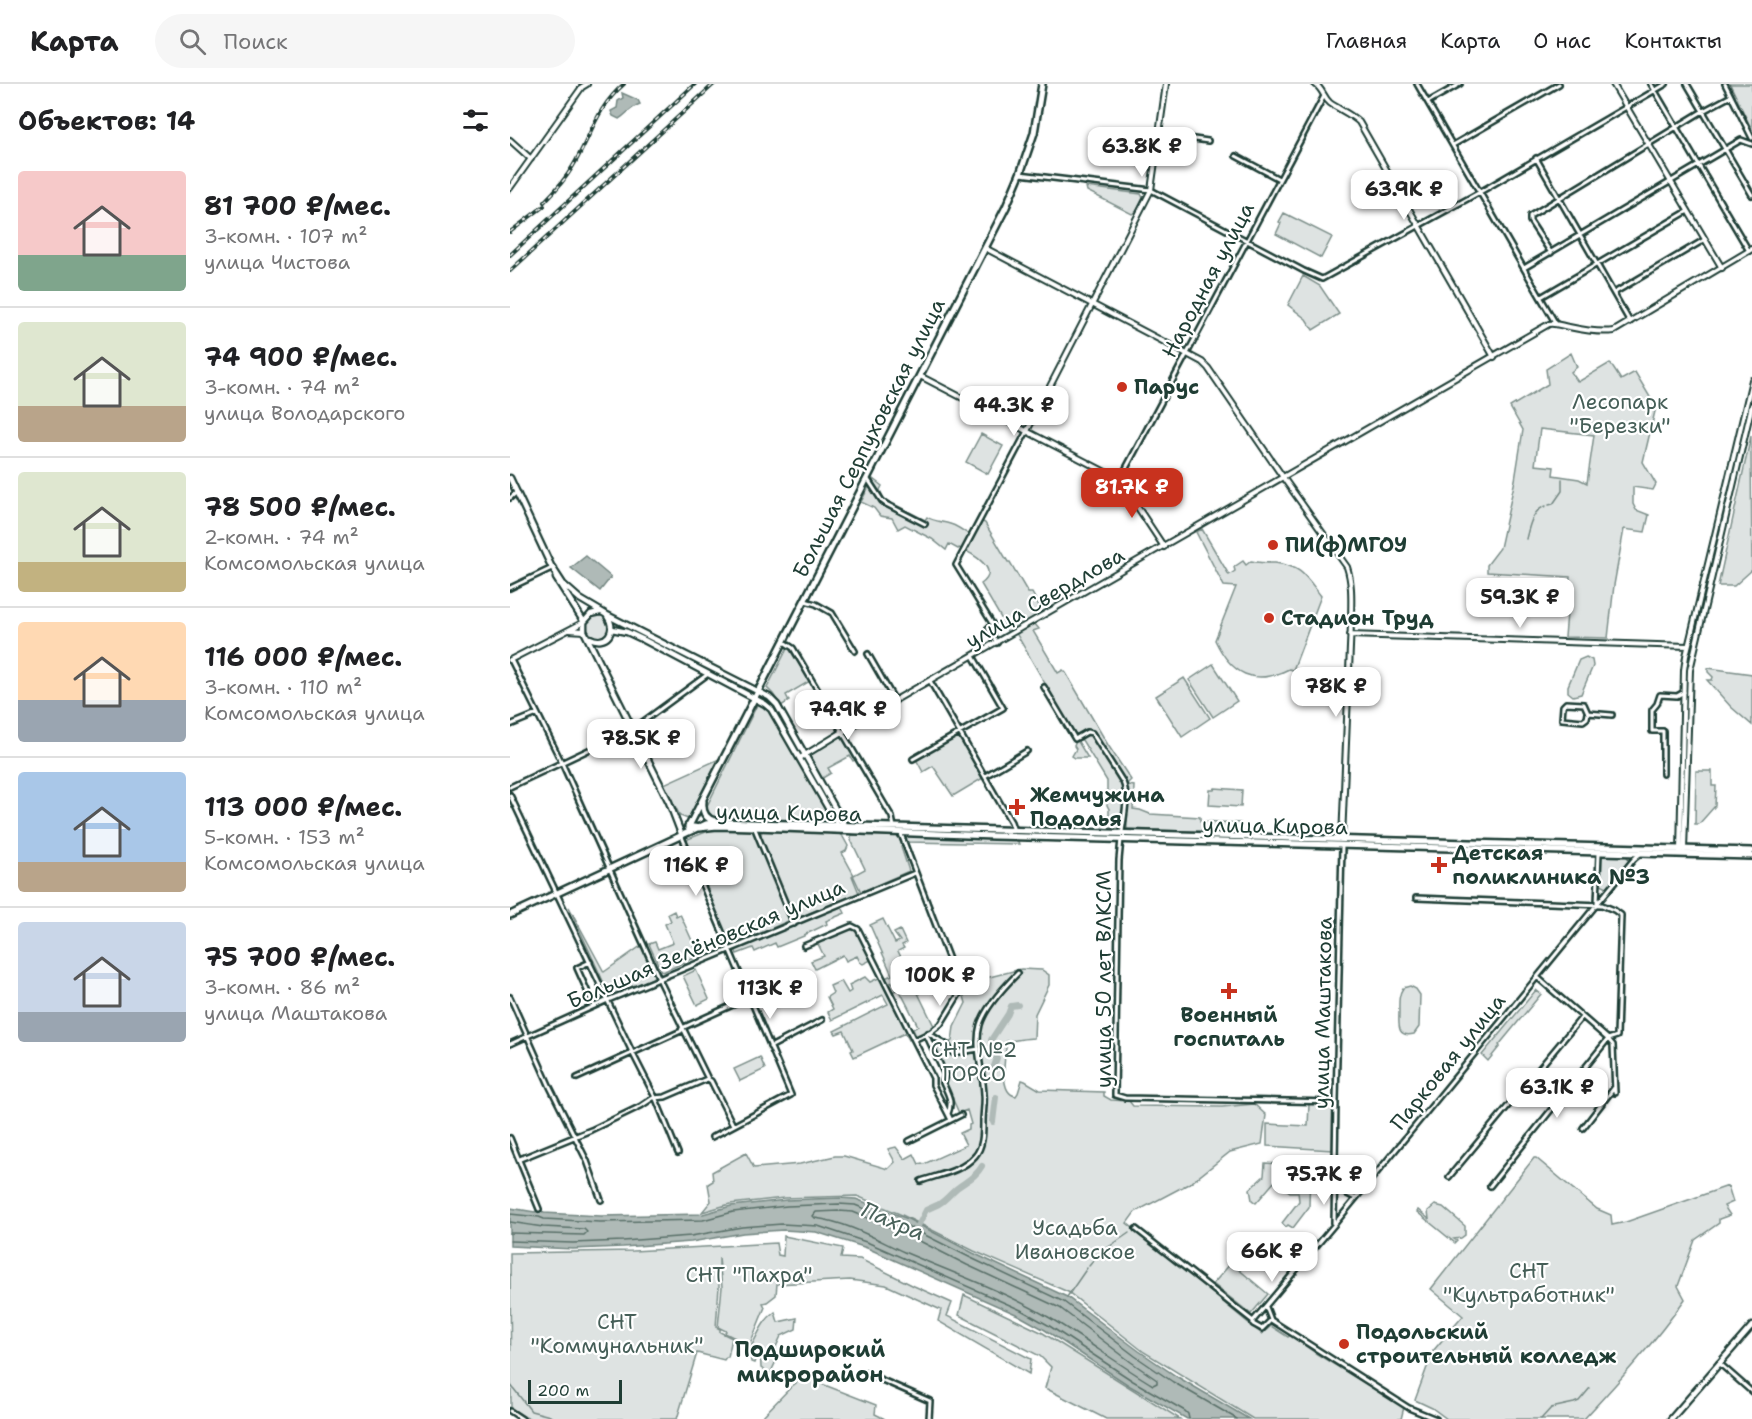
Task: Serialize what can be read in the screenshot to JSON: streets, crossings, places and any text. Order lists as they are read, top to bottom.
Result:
{
  "streets": {
    "main road": ["Большая Серпуховская улица", "улица Кирова"],
    "street": [
      "Народная улица",
      "улица Свердлова",
      "Большая Зелёновская улица",
      "улица 50 лет ВЛКСМ",
      "улица Маштакова",
      "Парковая улица"
    ]
  },
  "crossings": [
    ["улица Кирова", "улица 50 лет ВЛКСМ"],
    ["улица Кирова", "улица Маштакова"],
    ["улица Кирова", "Парковая улица"],
    ["улица 50 лет ВЛКСМ", "улица Маштакова"],
    ["улица Маштакова", "Парковая улица"]
  ],
  "districts": ["Подширокий микрорайон"],
  "water": ["Пахра"],
  "parks": [
    "Лесопарк \"Березки\"",
    "СНТ №2 ГОРСО",
    "Усадьба Ивановское",
    "СНТ \"Культработник\"",
    "СНТ \"Пахра\"",
    "СНТ \"Коммунальник\""
  ],
  "places": {
    "other": [
      "Парус",
      "ПИ(ф)МГОУ",
      "Стадион Труд",
      "Подольский строительный колледж"
    ],
    "health": ["Жемчужина Подолья", "Детская поликлиника №3", "Военный госпиталь"]
  },
  "scale_bar": "200 m",
  "page": {
    "header": "Карта",
    "search": "Поиск",
    "nav": [
      "Главная",
      "Карта",
      "О нас",
      "Контакты"
    ],
    "heading": "Объектов: 14",
    "price": [
      "63.8K ₽",
      "63.9K ₽",
      "44.3K ₽",
      "81.7K ₽",
      "59.3K ₽",
      "78K ₽",
      "74.9K ₽",
      "78.5K ₽",
      "116K ₽",
      "100K ₽",
      "113K ₽",
      "63.1K ₽",
      "75.7K ₽",
      "66K ₽"
    ],
    "list": [
      {
        "name": "81 700 ₽/мес.",
        "note": "3-комн. · 107 m² · улица Чистова"
      },
      {
        "name": "74 900 ₽/мес.",
        "note": "3-комн. · 74 m² · улица Володарского"
      },
      {
        "name": "78 500 ₽/мес.",
        "note": "2-комн. · 74 m² · Комсомольская улица"
      },
      {
        "name": "116 000 ₽/мес.",
        "note": "3-комн. · 110 m² · Комсомольская улица"
      },
      {
        "name": "113 000 ₽/мес.",
        "note": "5-комн. · 153 m² · Комсомольская улица"
      },
      {
        "name": "75 700 ₽/мес.",
        "note": "3-комн. · 86 m² · улица Маштакова"
      }
    ],
    "scale": "200 m"
  }
}
